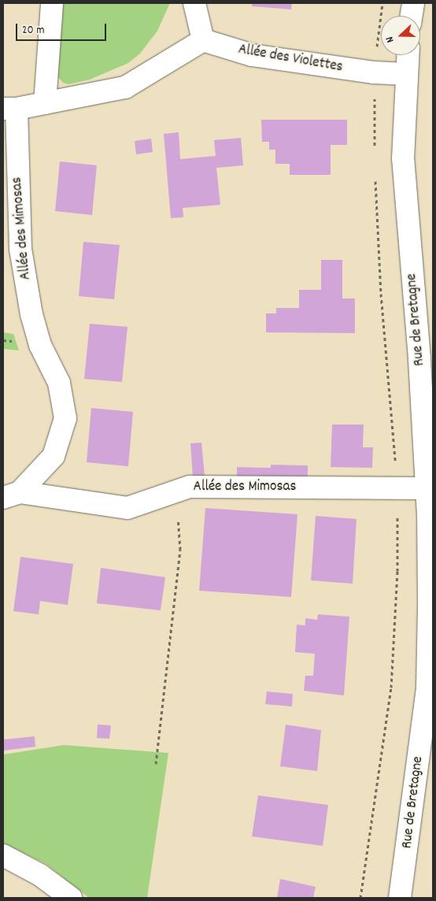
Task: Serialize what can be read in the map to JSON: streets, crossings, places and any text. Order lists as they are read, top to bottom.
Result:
{
  "streets": {
    "street": ["Allée des Violettes", "Allée des Mimosas", "Rue de Bretagne"]
  },
  "crossings": [
    ["Allée des Violettes", "Rue de Bretagne"],
    ["Allée des Mimosas", "Rue de Bretagne"]
  ],
  "scale_bar": "20 m",
  "north": "left"
}
